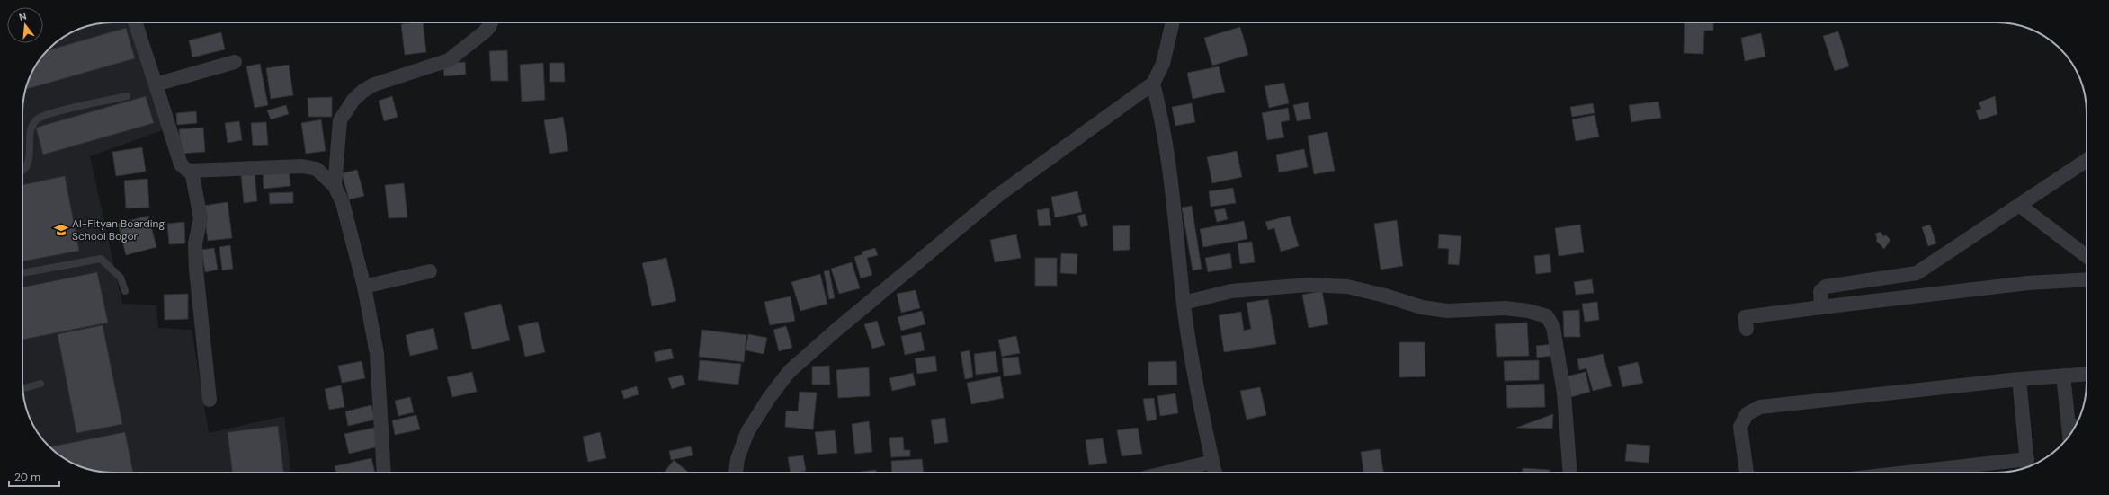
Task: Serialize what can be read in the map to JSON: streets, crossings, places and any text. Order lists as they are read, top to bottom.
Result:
{
  "places": {
    "school or university": ["Al-Fityan Boarding School Bogor"]
  },
  "scale_bar": "20 m",
  "north": "top"
}
